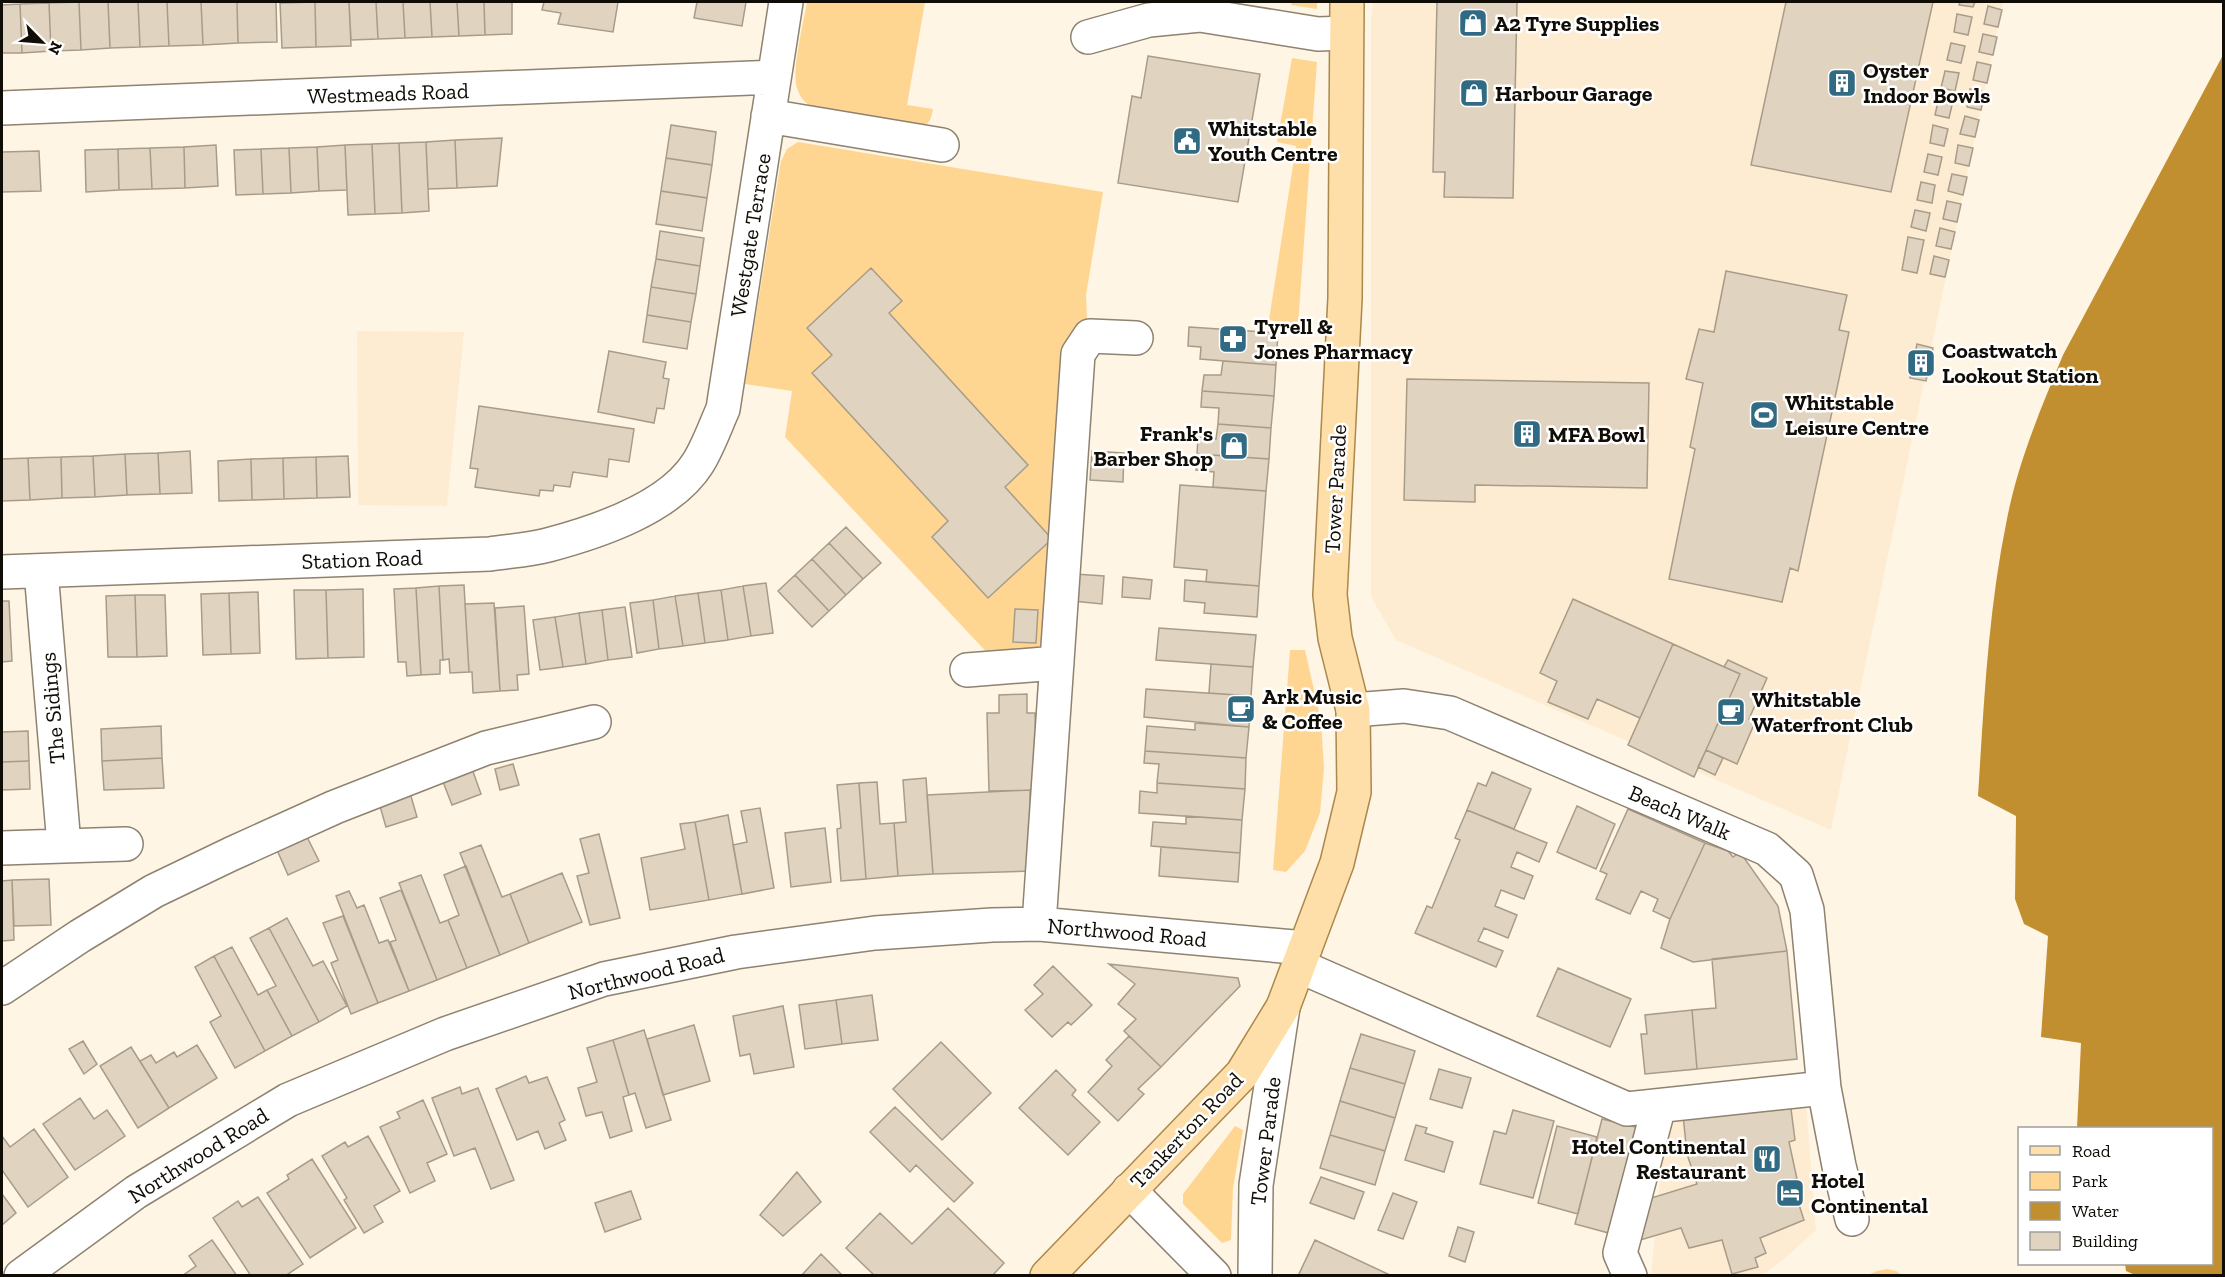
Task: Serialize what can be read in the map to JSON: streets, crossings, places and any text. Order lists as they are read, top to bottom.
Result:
{
  "streets": {
    "main road": ["Tower Parade", "Tankerton Road"],
    "street": [
      "Westmeads Road",
      "Westgate Terrace",
      "Station Road",
      "The Sidings",
      "Beach Walk",
      "Northwood Road"
    ]
  },
  "crossings": [
    ["Westmeads Road", "Westgate Terrace"],
    ["Westgate Terrace", "Station Road"],
    ["Tower Parade", "Beach Walk"],
    ["Tower Parade", "Northwood Road"],
    ["Tower Parade", "Tankerton Road"],
    ["Station Road", "The Sidings"],
    ["Northwood Road", "Tankerton Road"]
  ],
  "places": {
    "shop": ["A2 Tyre Supplies", "Harbour Garage", "Frank's Barber Shop"],
    "building": ["Oyster Indoor Bowls", "Coastwatch Lookout Station", "MFA Bowl"],
    "public building": ["Whitstable Youth Centre"],
    "pharmacy": ["Tyrell & Jones Pharmacy"],
    "sports": ["Whitstable Leisure Centre"],
    "cafe": ["Ark Music & Coffee", "Whitstable Waterfront Club"],
    "restaurant": ["Hotel Continental Restaurant"],
    "hotel": ["Hotel Continental"]
  },
  "legend": [
    "Road",
    "Park",
    "Water",
    "Building"
  ],
  "north": "bottom right"
}
